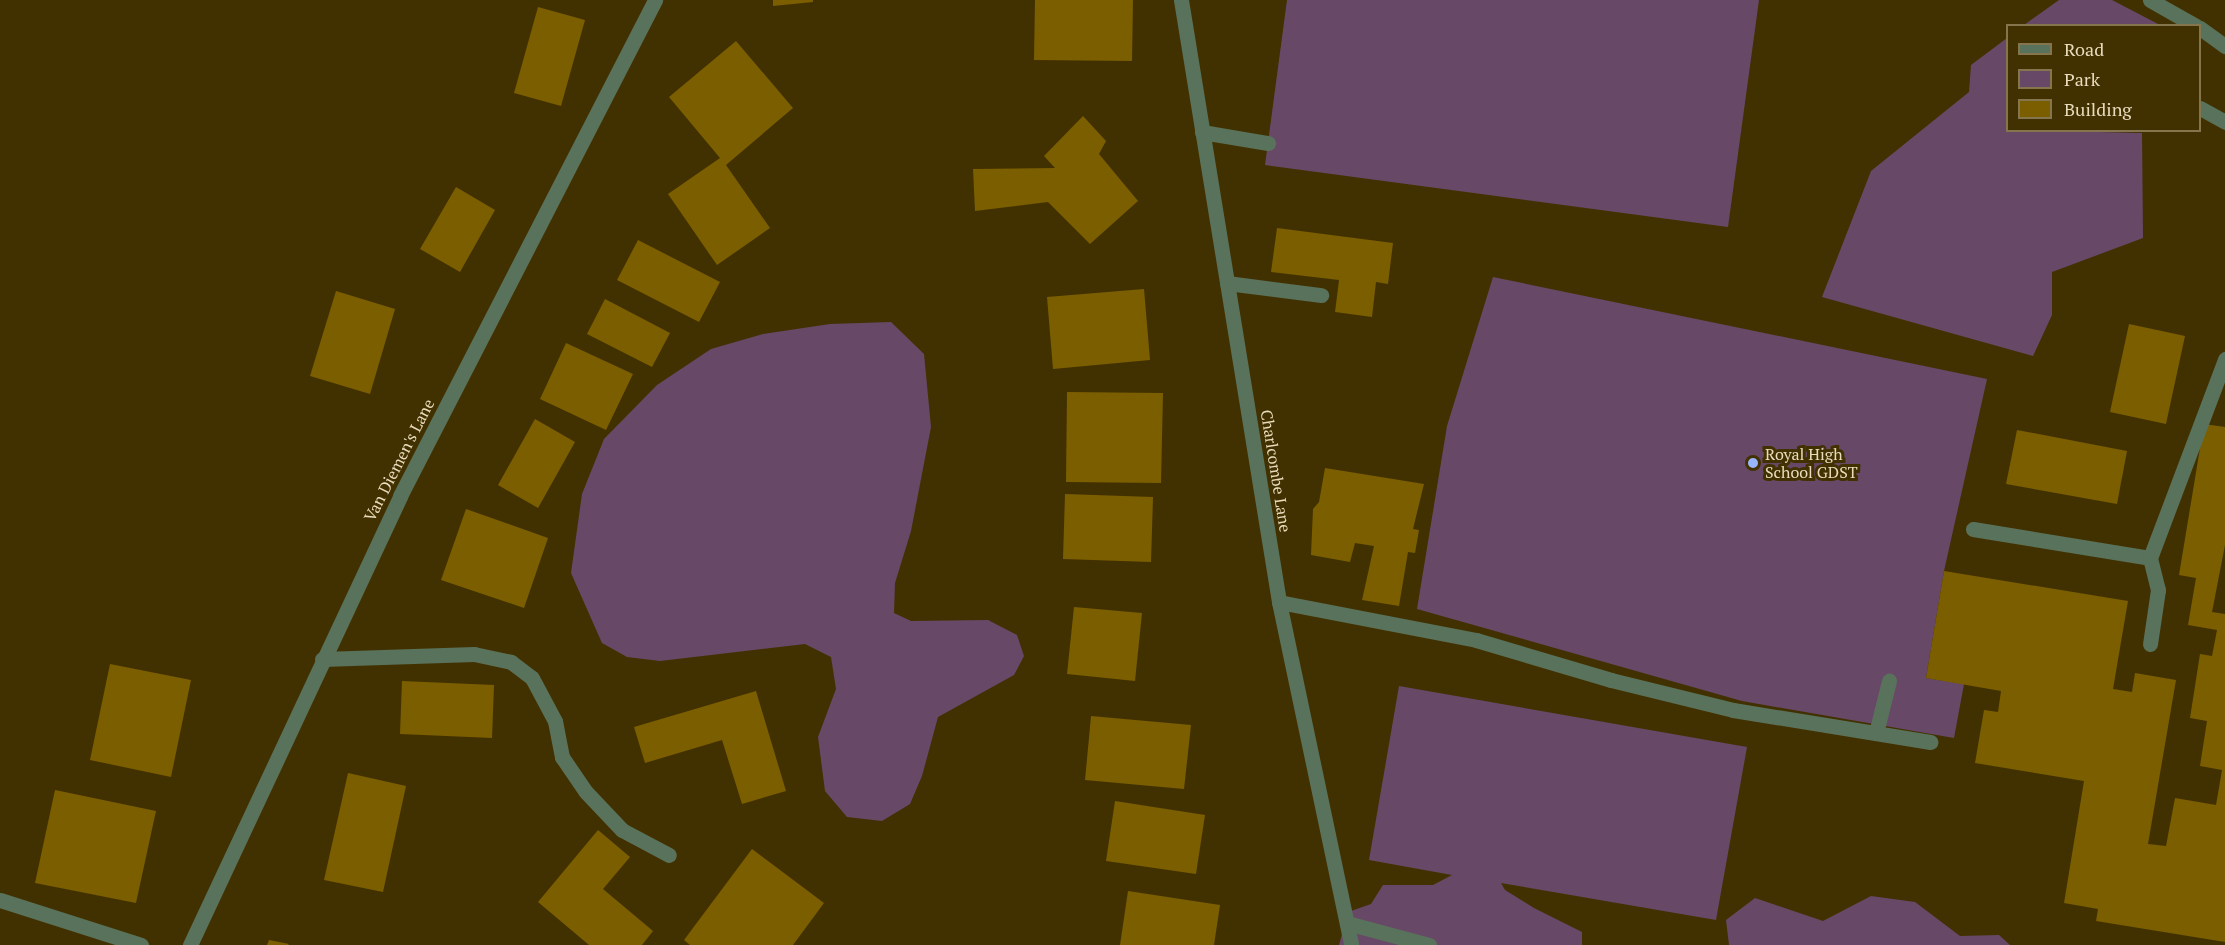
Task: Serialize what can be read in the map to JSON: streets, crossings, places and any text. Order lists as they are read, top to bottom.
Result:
{
  "streets": {
    "street": ["Van Diemen's Lane", "Charlcombe Lane"]
  },
  "places": ["Royal High School GDST"],
  "legend": ["Road", "Park", "Building"]
}
